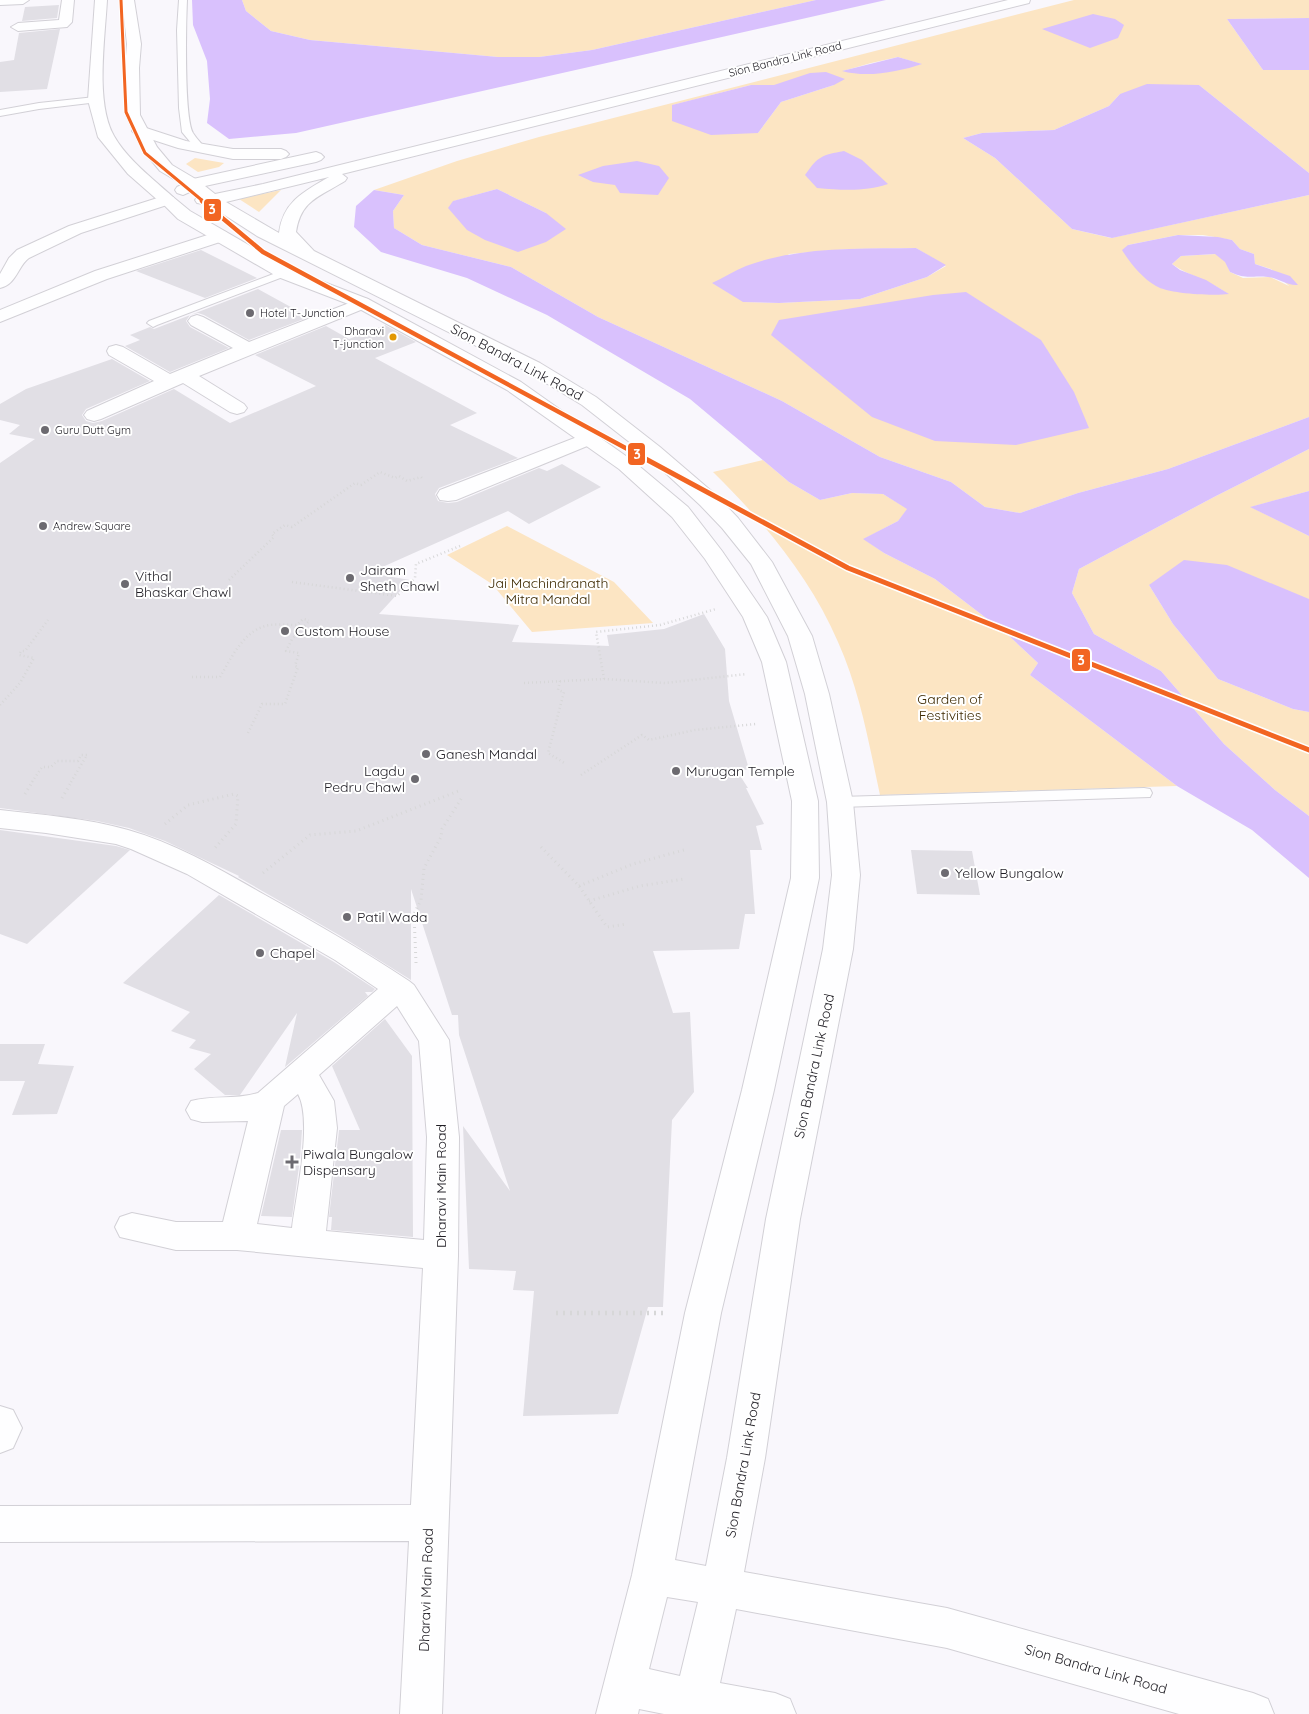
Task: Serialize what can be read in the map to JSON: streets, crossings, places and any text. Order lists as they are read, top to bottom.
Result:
{
  "streets": {
    "main road": ["Sion Bandra Link Road", "Dharavi Main Road"]
  },
  "parks": ["Jai Machindranath Mitra Mandal", "Garden of Festivities"],
  "places": {
    "other": [
      "Hotel T-Junction",
      "Dharavi T-junction",
      "Guru Dutt Gym",
      "Andrew Square",
      "Jairam Sheth Chawl",
      "Vithal Bhaskar Chawl",
      "Custom House",
      "Ganesh Mandal",
      "Murugan Temple",
      "Lagdu Pedru Chawl",
      "Yellow Bungalow",
      "Patil Wada",
      "Chapel"
    ],
    "health": ["Piwala Bungalow Dispensary"]
  },
  "lines": ["transit line 3"]
}
